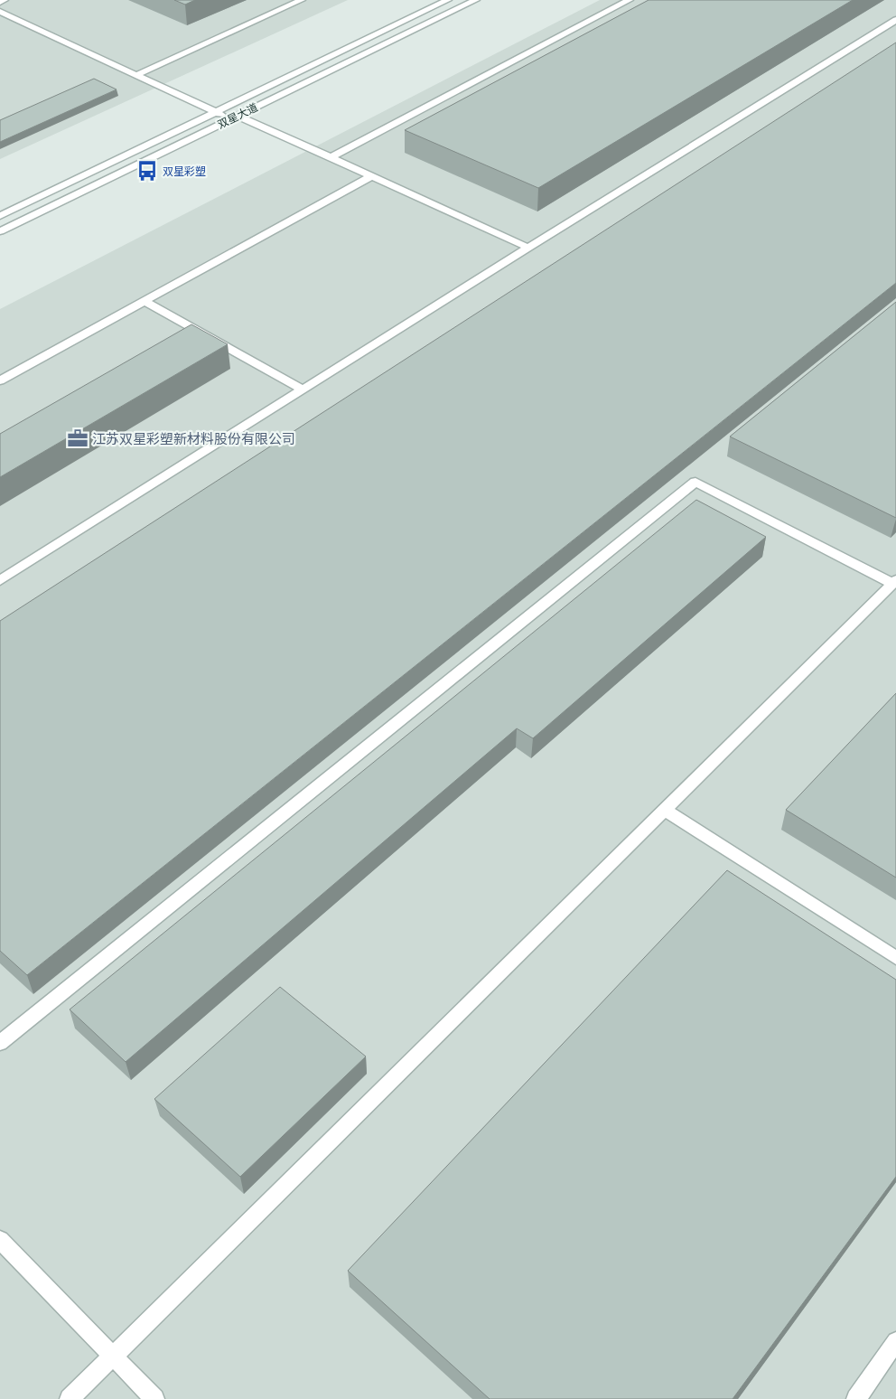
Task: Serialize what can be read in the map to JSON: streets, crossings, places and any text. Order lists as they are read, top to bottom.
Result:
{
  "streets": {
    "street": ["双星大道"]
  },
  "places": {
    "bus stop": ["双星彩塑"],
    "office": ["江苏双星彩塑新材料股份有限公司"]
  }
}
